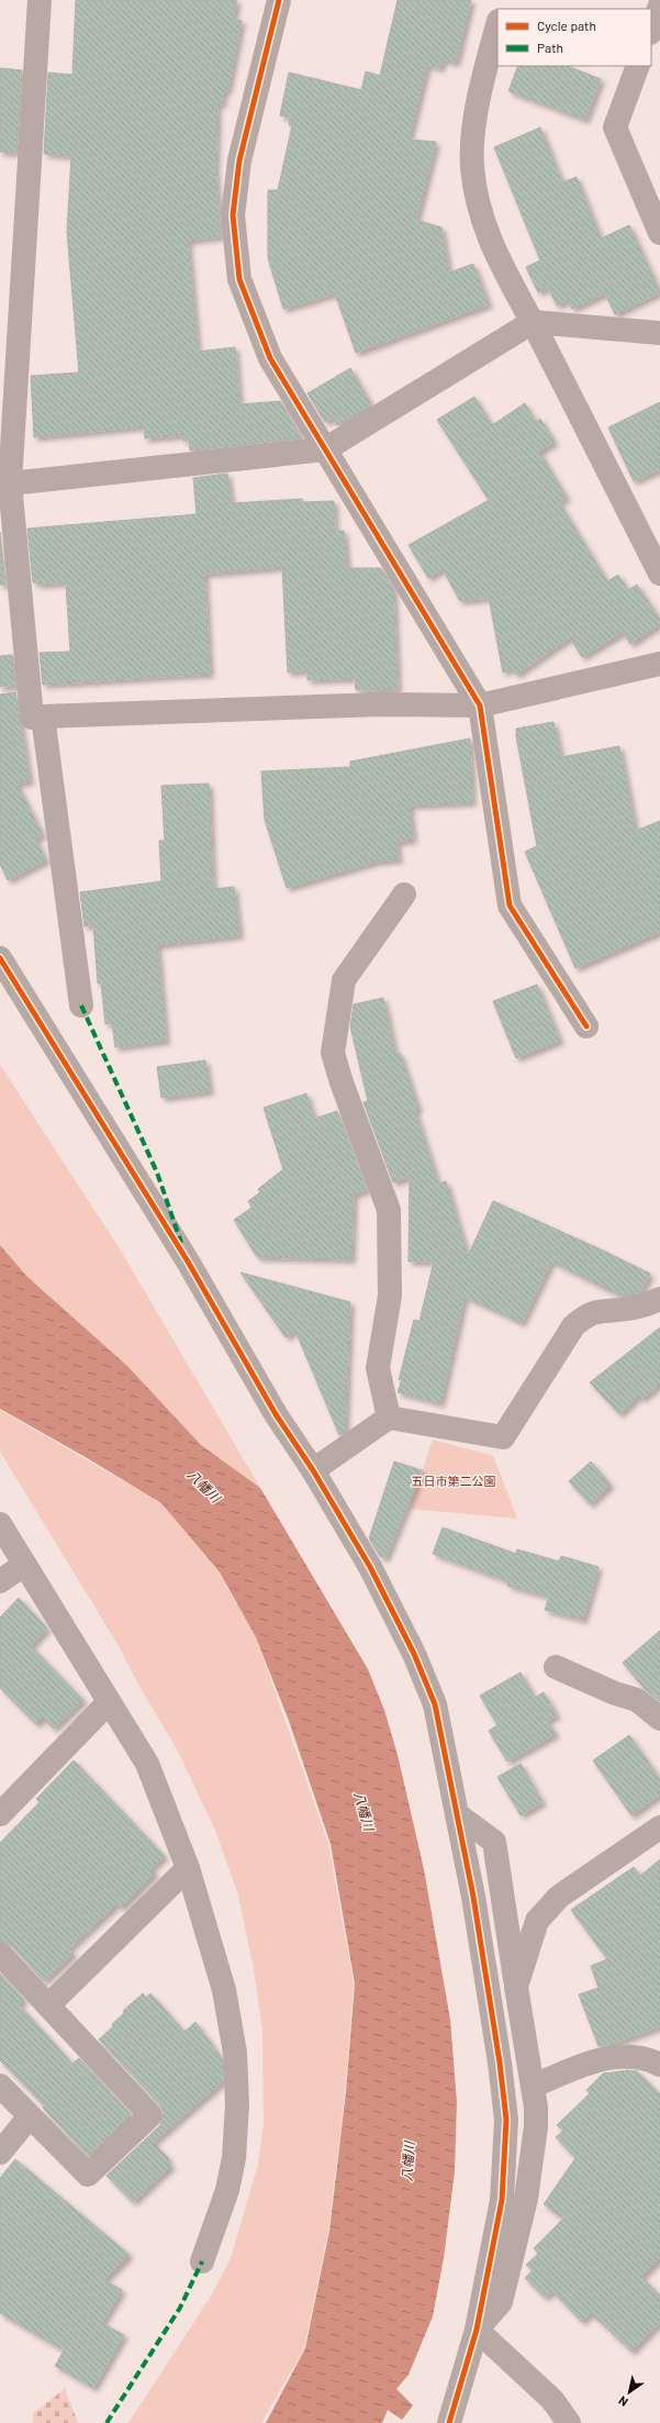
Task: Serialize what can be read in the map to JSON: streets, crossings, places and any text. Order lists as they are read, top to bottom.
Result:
{
  "water": ["八幡川"],
  "parks": ["五日市第二公園"],
  "legend": ["Cycle path", "Path"],
  "north": "bottom left"
}
